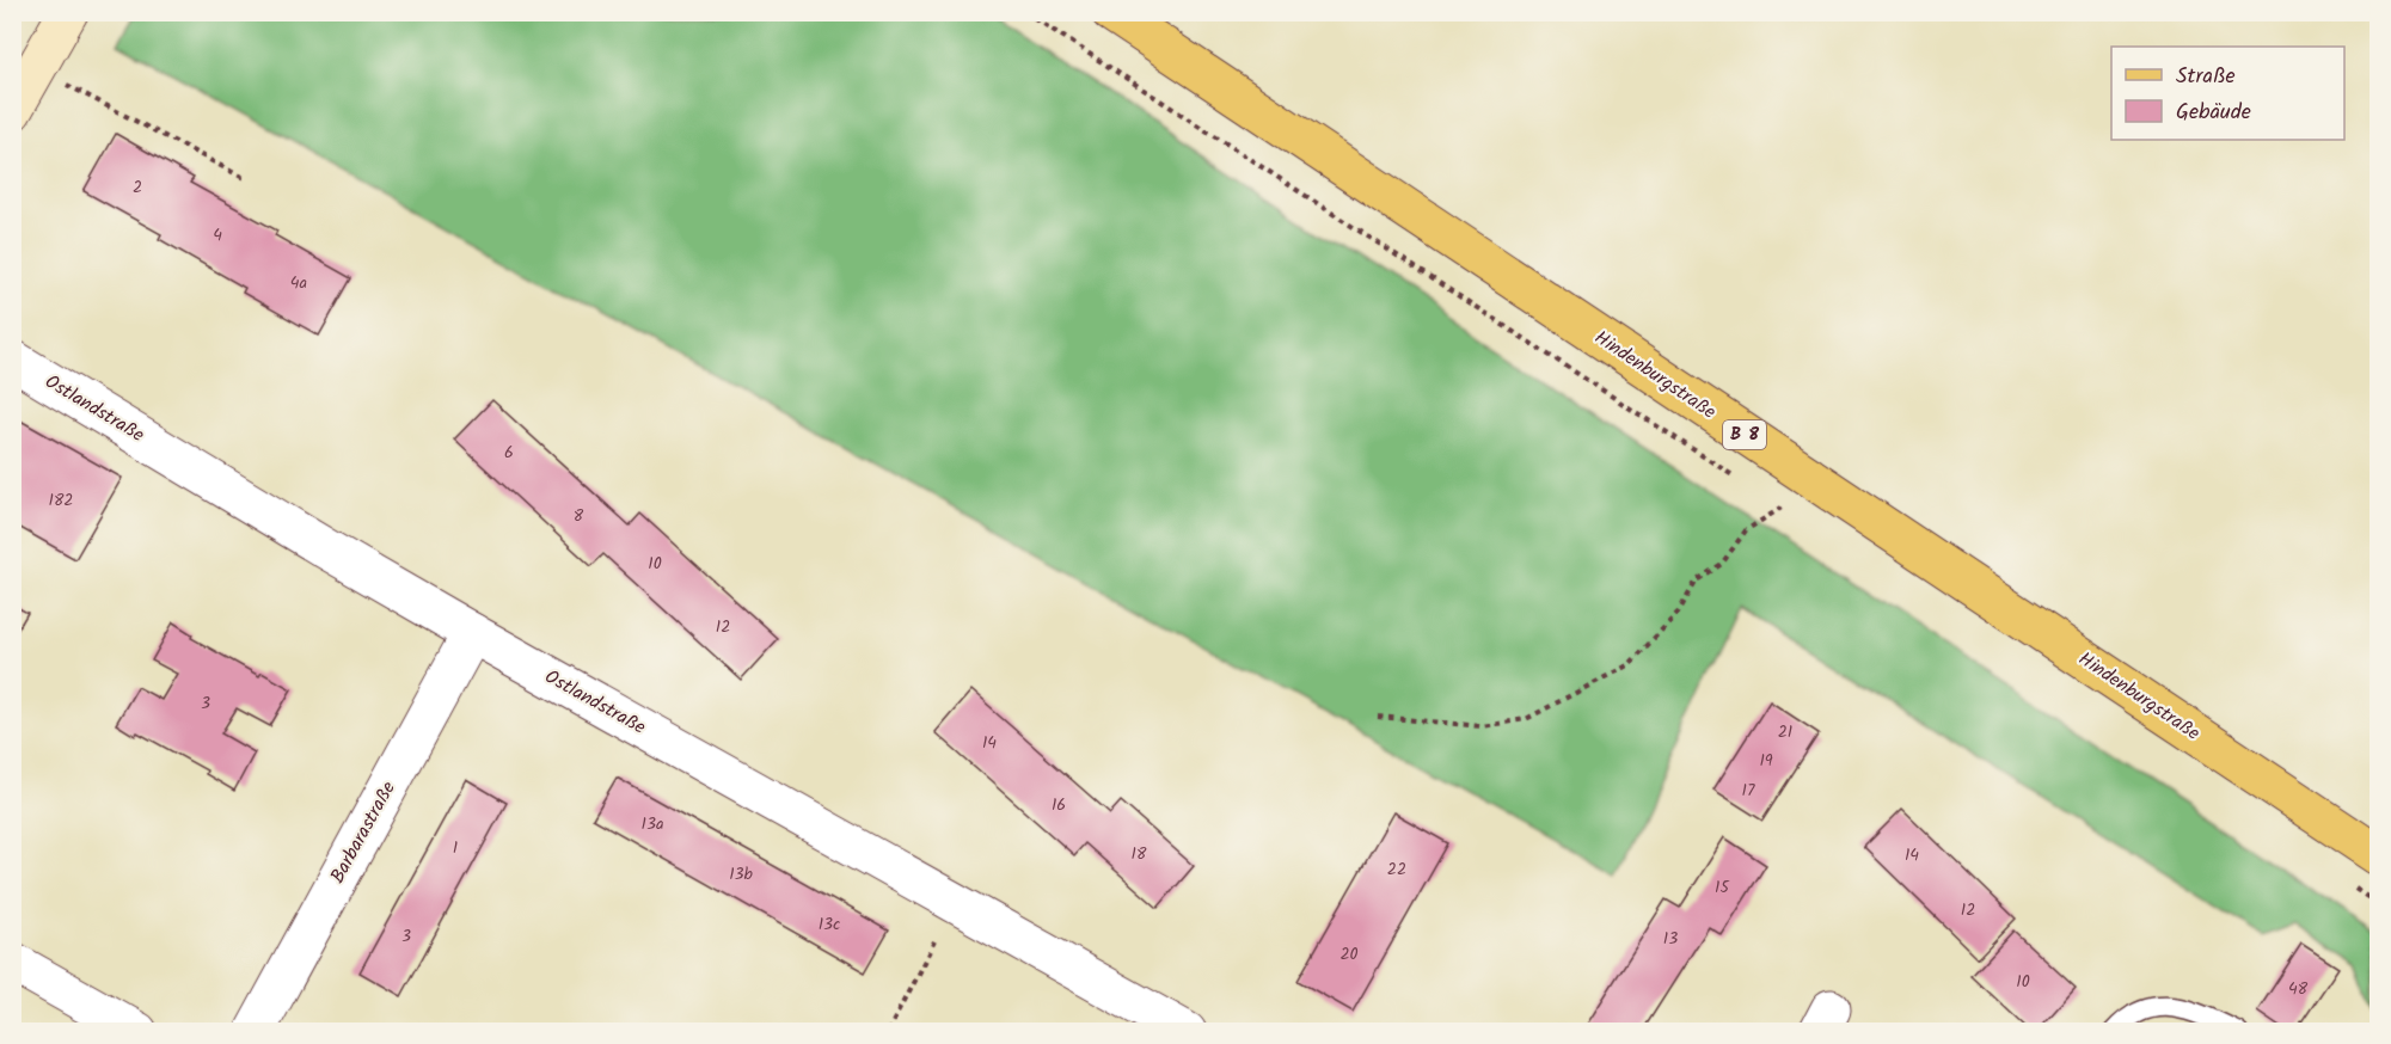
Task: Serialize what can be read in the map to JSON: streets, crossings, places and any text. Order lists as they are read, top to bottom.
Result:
{
  "streets": {
    "main road": ["Hindenburgstraße", "B 8"],
    "street": ["Ostlandstraße", "Barbarastraße"]
  },
  "crossings": [
    ["Ostlandstraße", "Barbarastraße"]
  ],
  "house_numbers": [
    "2",
    "4",
    "4a",
    "6",
    "182",
    "8",
    "10",
    "12",
    "3",
    "21",
    "14",
    "19",
    "17",
    "16",
    "13a",
    "1",
    "18",
    "14",
    "22",
    "13b",
    "15",
    "12",
    "13c",
    "3",
    "13",
    "20",
    "10",
    "48"
  ],
  "legend": ["Straße", "Gebäude"]
}
